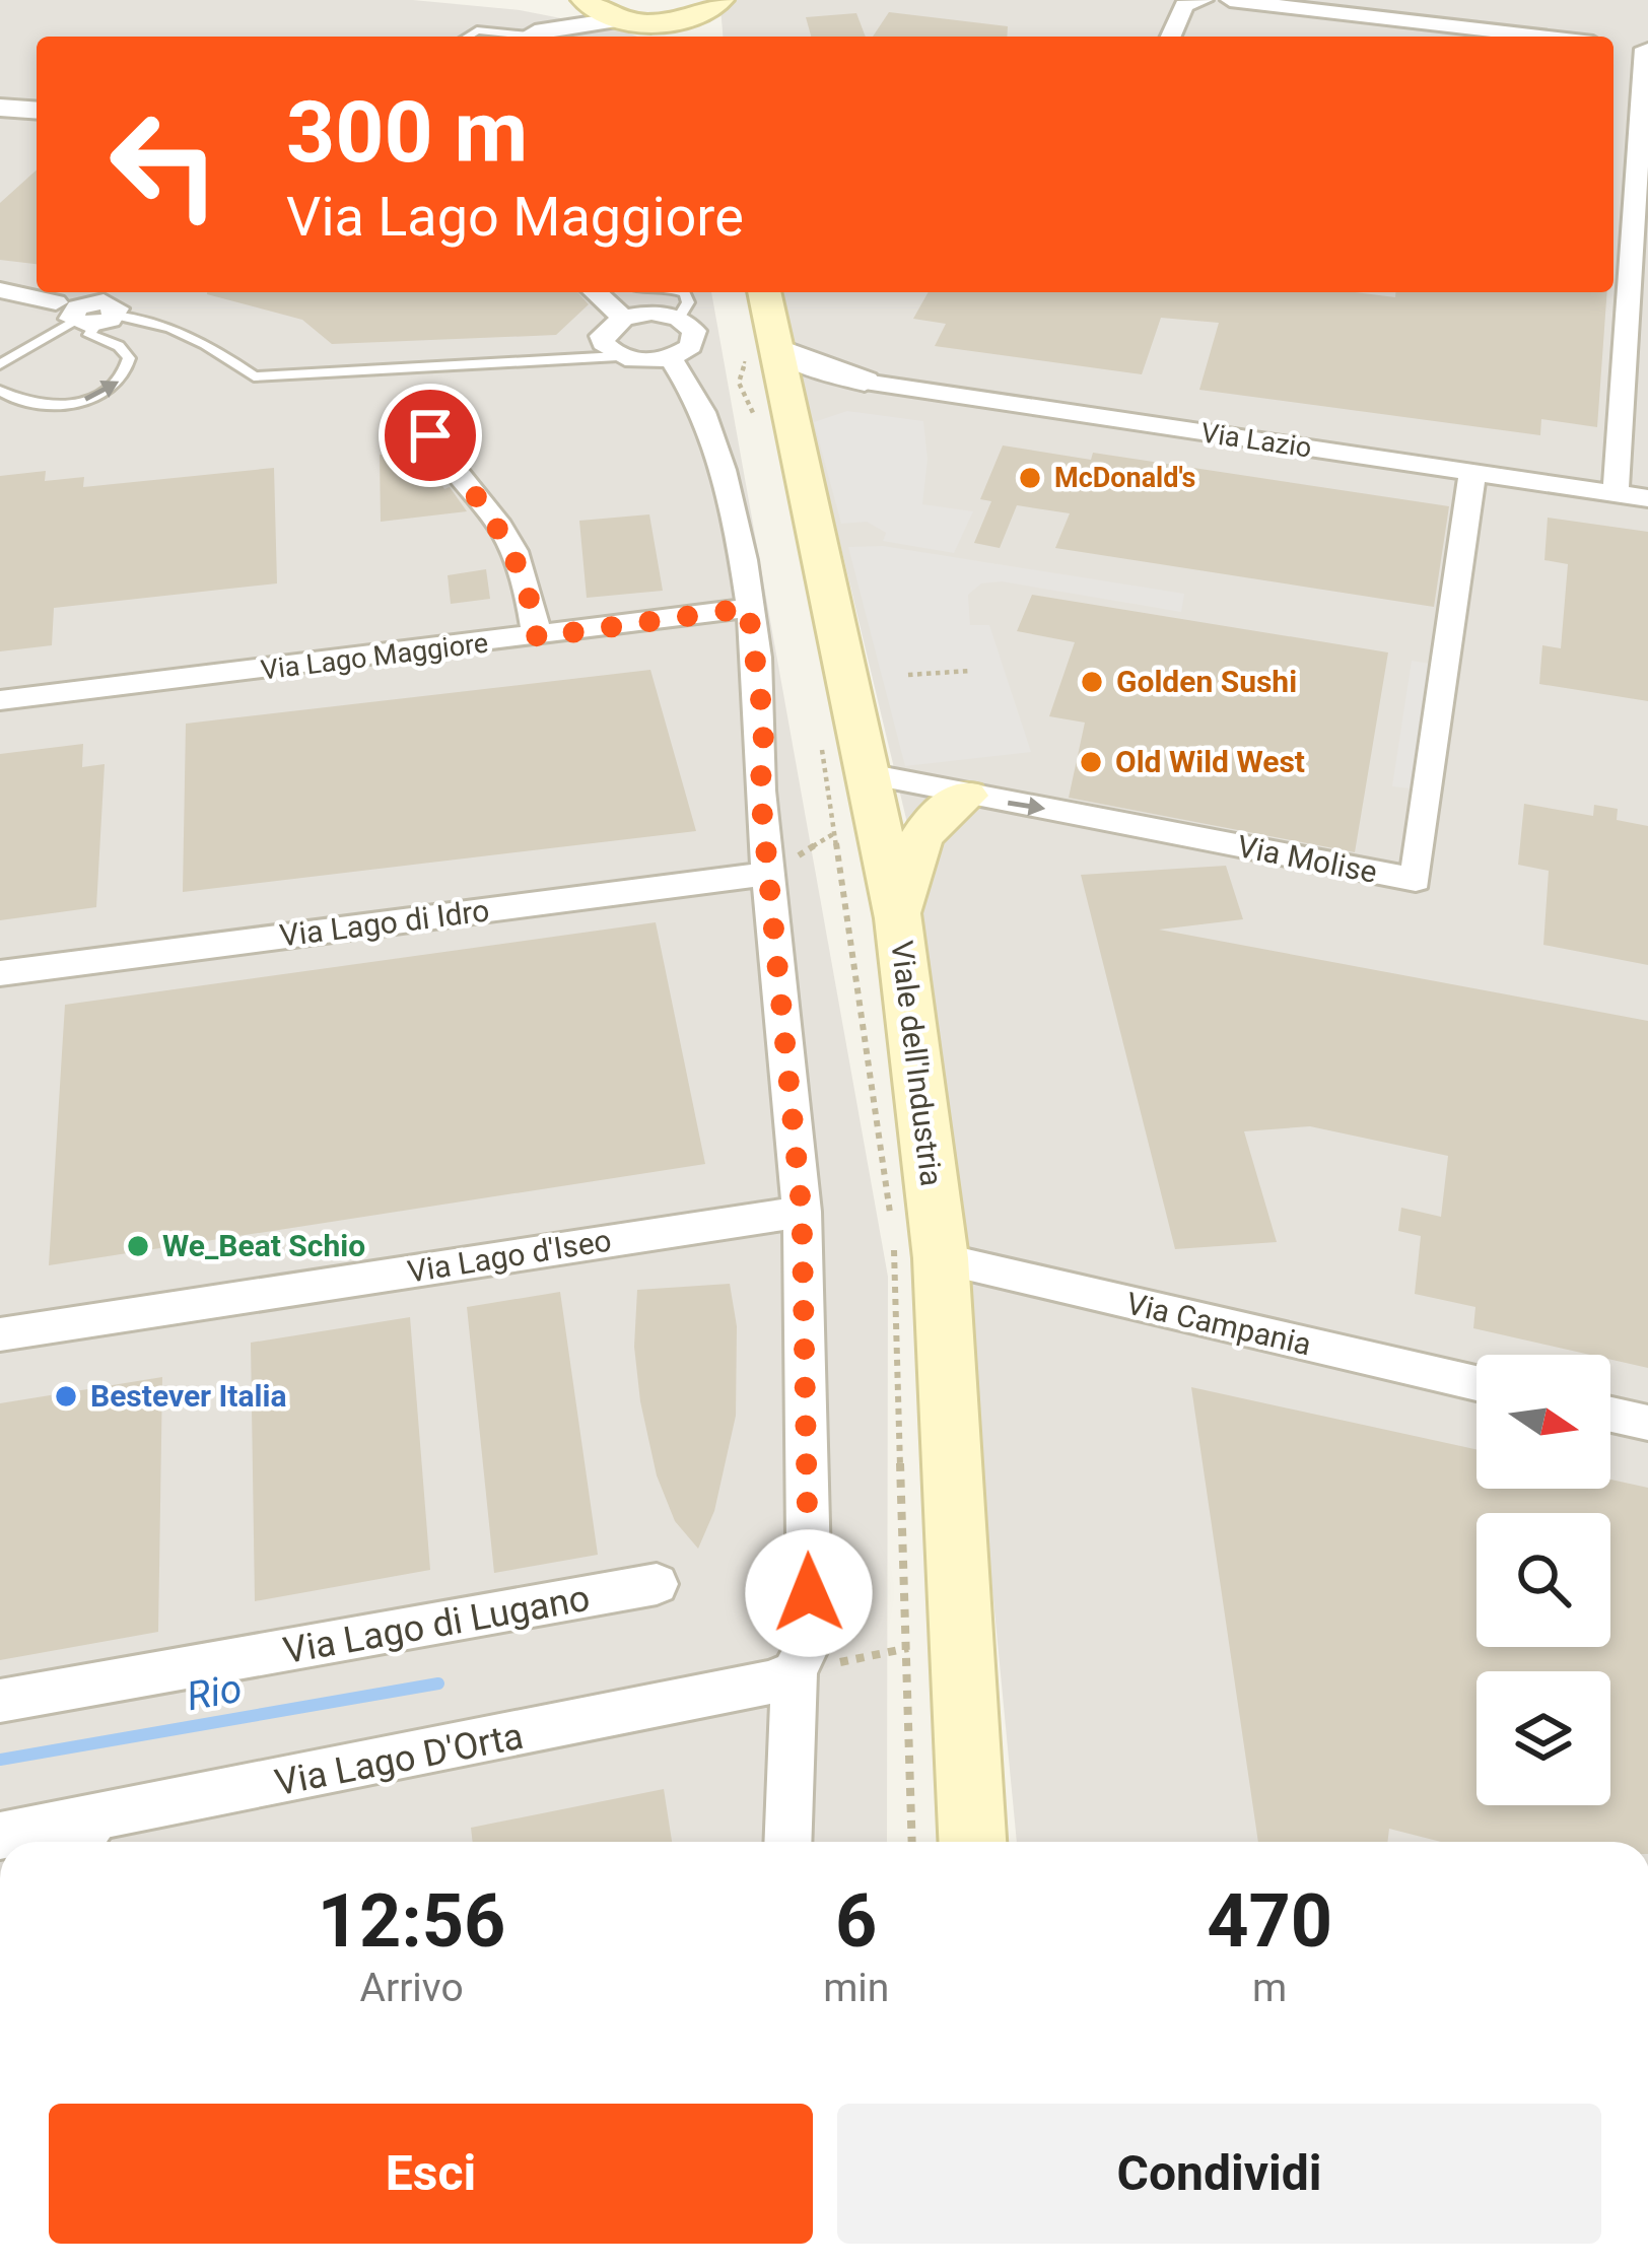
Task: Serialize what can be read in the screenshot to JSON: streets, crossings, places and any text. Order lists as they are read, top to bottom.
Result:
{
  "streets": {
    "main road": ["Viale dell'Industria"],
    "street": [
      "Via Lazio",
      "Via Lago Maggiore",
      "Via Molise",
      "Via Lago di Idro",
      "Via Lago d'Iseo",
      "Via Campania",
      "Via Lago di Lugano",
      "Via Lago D'Orta"
    ]
  },
  "crossings": [
    ["Via Lazio", "Via Molise"],
    ["Via Molise", "Viale dell'Industria"],
    ["Viale dell'Industria", "Via Campania"]
  ],
  "water": ["Rio"],
  "places": [
    "McDonald's",
    "Golden Sushi",
    "Old Wild West",
    "We_Beat Schio",
    "Bestever Italia"
  ],
  "north": "right",
  "page": {
    "turn": ["300 m", "Via Lago Maggiore"],
    "eta": [
      "12:56",
      "Arrivo",
      "6",
      "min",
      "470",
      "m"
    ],
    "buttons": ["Esci", "Condividi"]
  }
}
